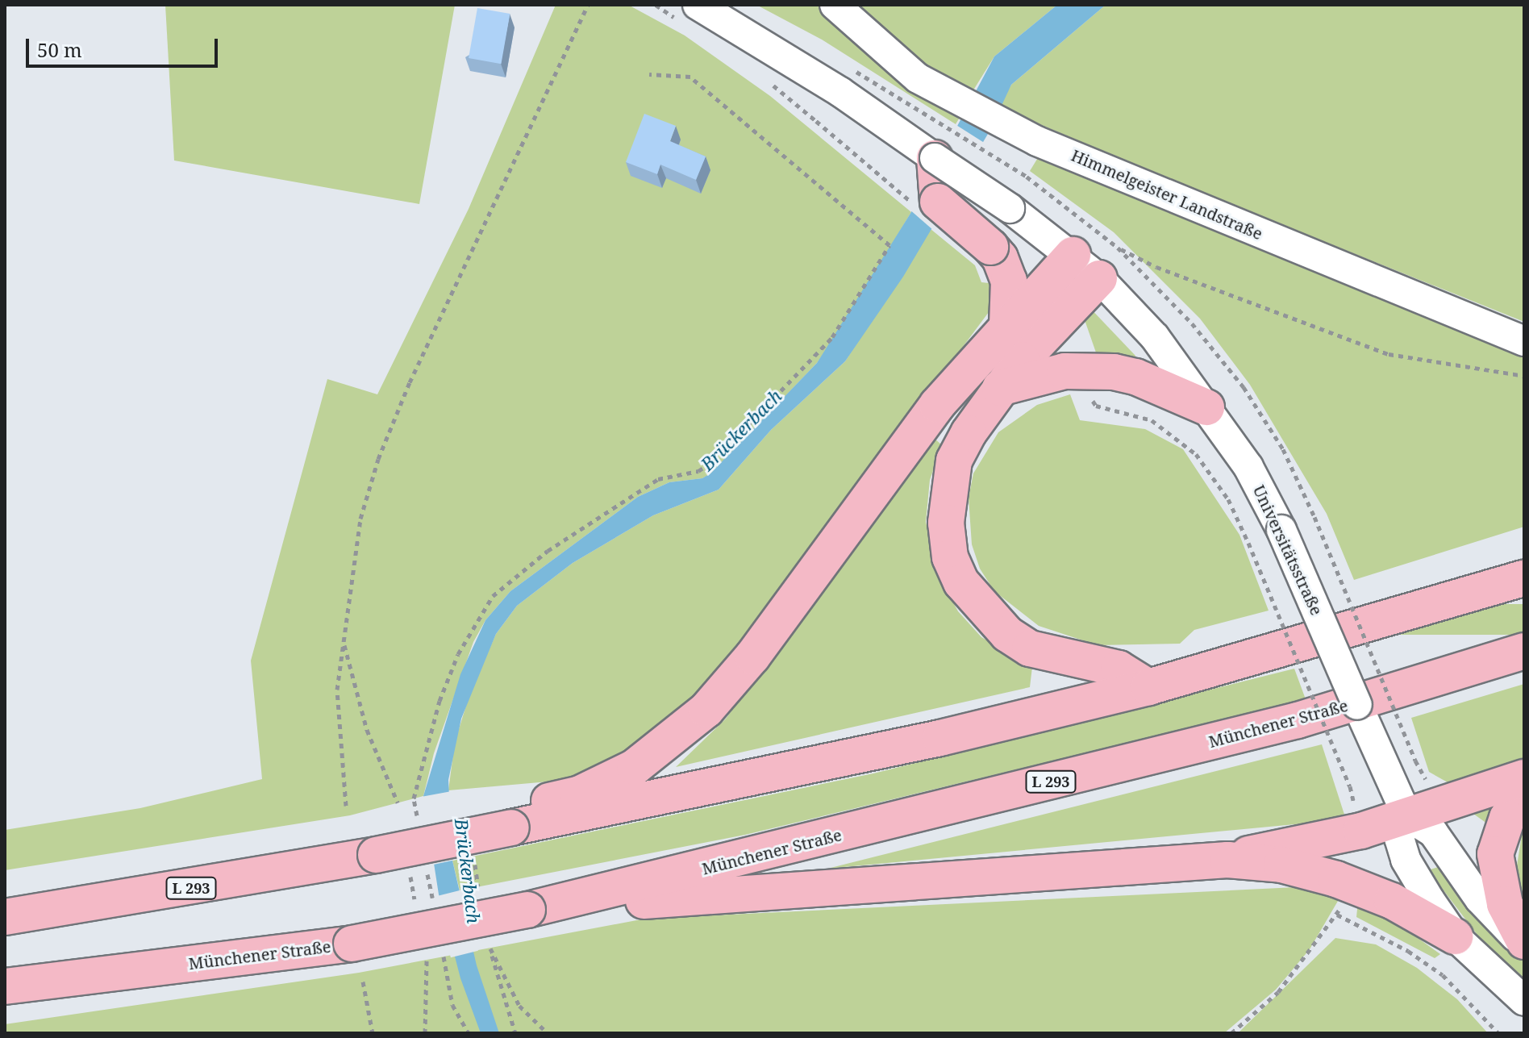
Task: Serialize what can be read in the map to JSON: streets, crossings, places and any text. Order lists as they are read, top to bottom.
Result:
{
  "streets": {
    "highway": ["Münchener Straße", "L 293"],
    "street": ["Himmelgeister Landstraße", "Universitätsstraße"]
  },
  "water": ["Brückerbach"],
  "scale_bar": "50 m"
}
